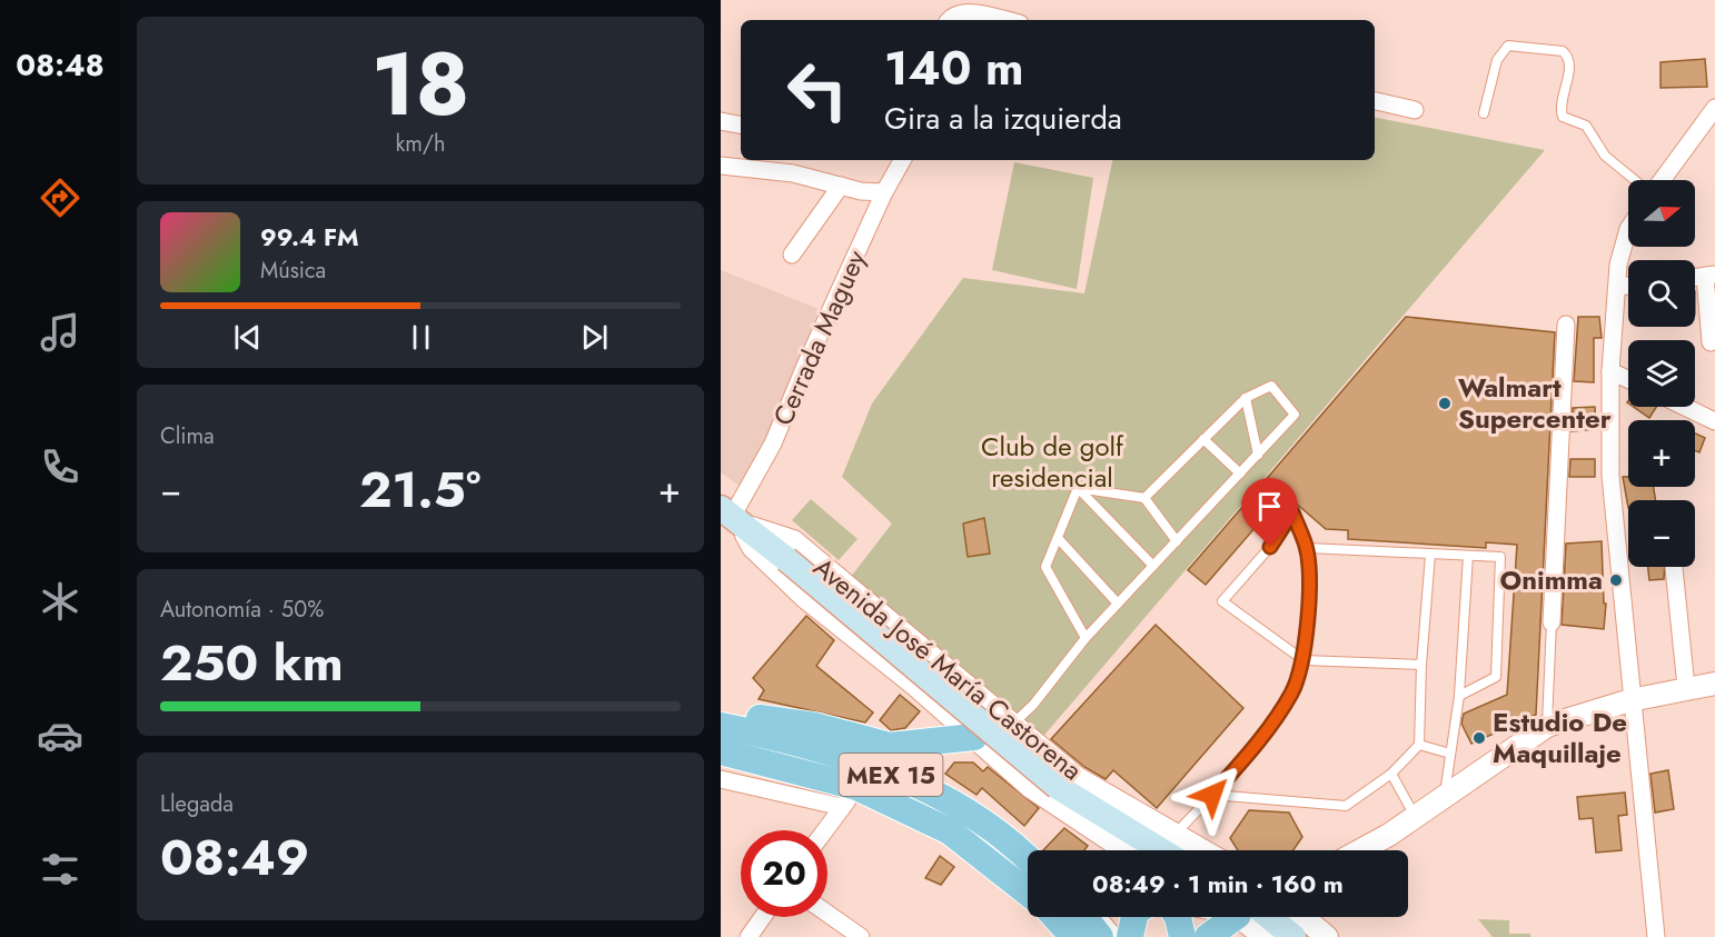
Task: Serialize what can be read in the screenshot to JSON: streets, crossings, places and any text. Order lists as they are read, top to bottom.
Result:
{
  "streets": {
    "main road": ["Avenida José María Castorena", "MEX 15"],
    "street": ["Cerrada Maguey"]
  },
  "crossings": [
    ["Cerrada Maguey", "Avenida José María Castorena"]
  ],
  "parks": ["Club de golf residencial"],
  "places": ["Walmart Supercenter", "Onimma", "Estudio De Maquillaje"],
  "north": "right",
  "page": {
    "tabs": "08:48",
    "tile": [
      ["18", "km/h"],
      "Clima",
      ["Autonomía · 50%", "250 km"],
      ["Llegada", "08:49"]
    ],
    "turn": ["140 m", "Gira a la izquierda"],
    "map_buttons": ["+", "−"],
    "song": ["99.4 FM", "Música"],
    "heat": ["−", "21.5°", "+"],
    "limit": "20",
    "trip": "08:49 · 1 min · 160 m"
  }
}
